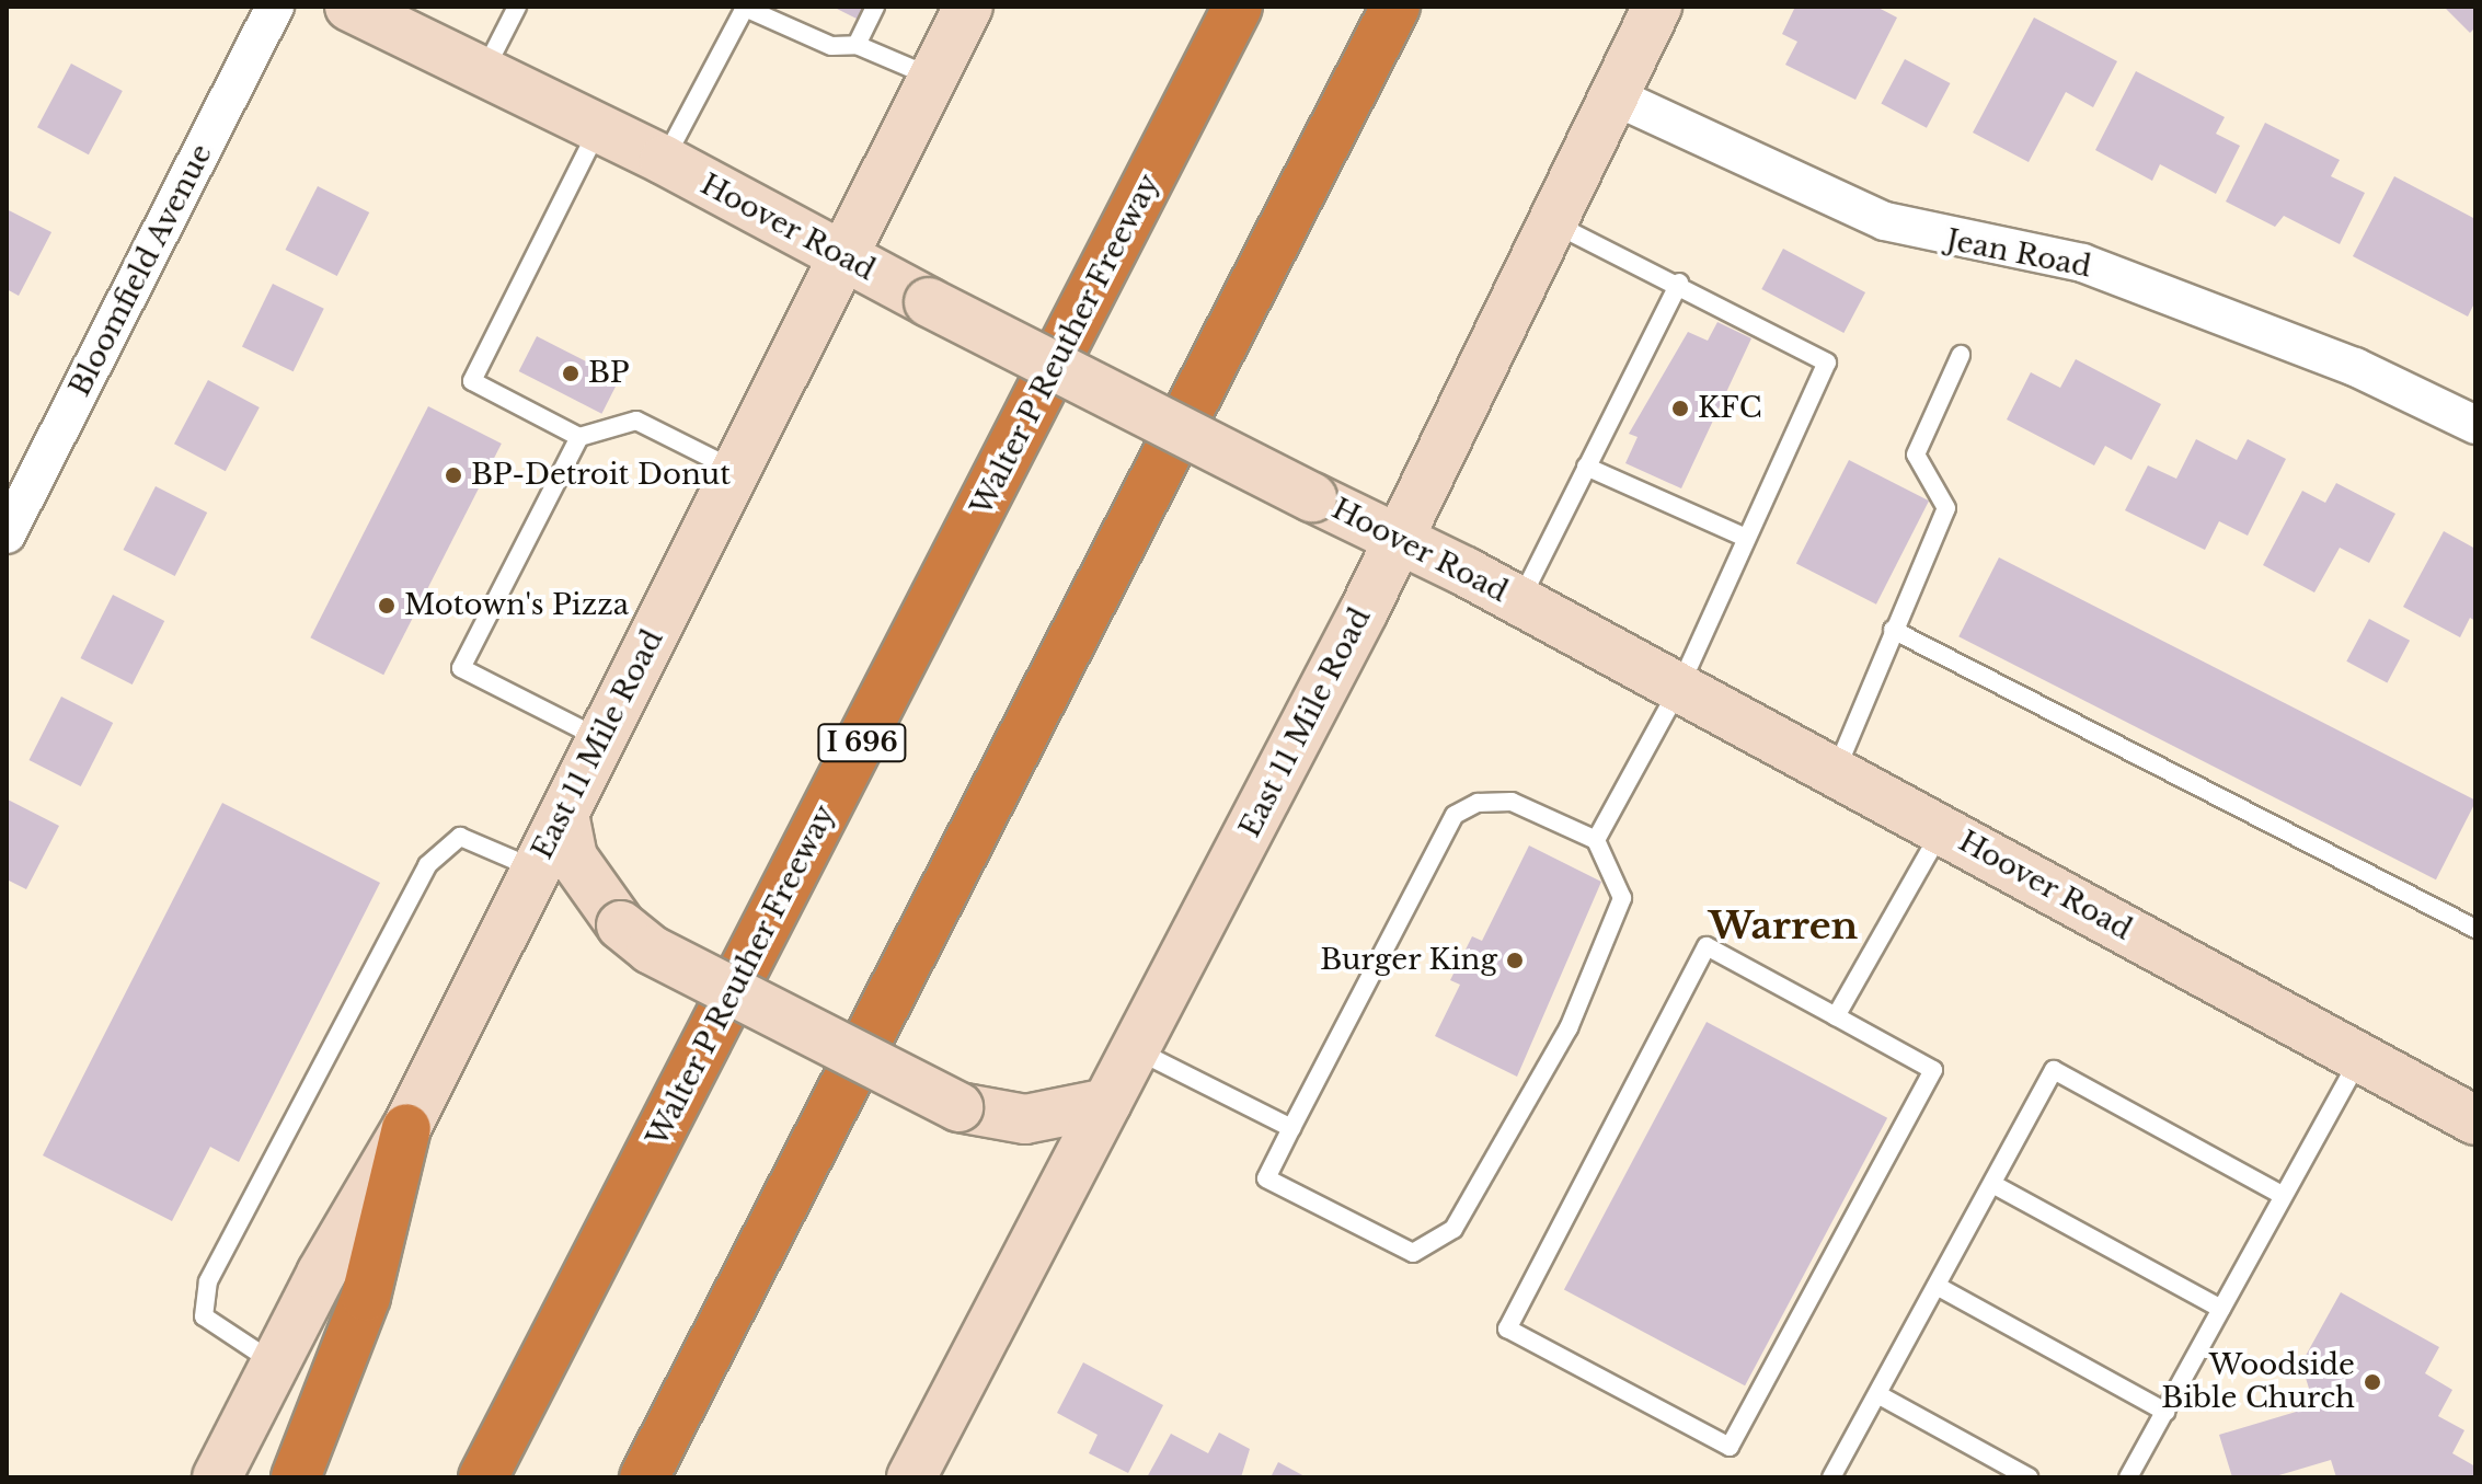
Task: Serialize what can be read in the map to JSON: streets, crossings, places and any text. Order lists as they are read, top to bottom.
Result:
{
  "streets": {
    "highway": ["Walter P Reuther Freeway", "I 696"],
    "main road": ["Hoover Road", "East 11 Mile Road"],
    "street": ["Jean Road", "Bloomfield Avenue"]
  },
  "crossings": [
    ["Hoover Road", "East 11 Mile Road"],
    ["Jean Road", "East 11 Mile Road"]
  ],
  "districts": ["Warren"],
  "places": [
    "BP",
    "KFC",
    "BP-Detroit Donut",
    "Motown's Pizza",
    "Burger King",
    "Woodside Bible Church"
  ]
}
